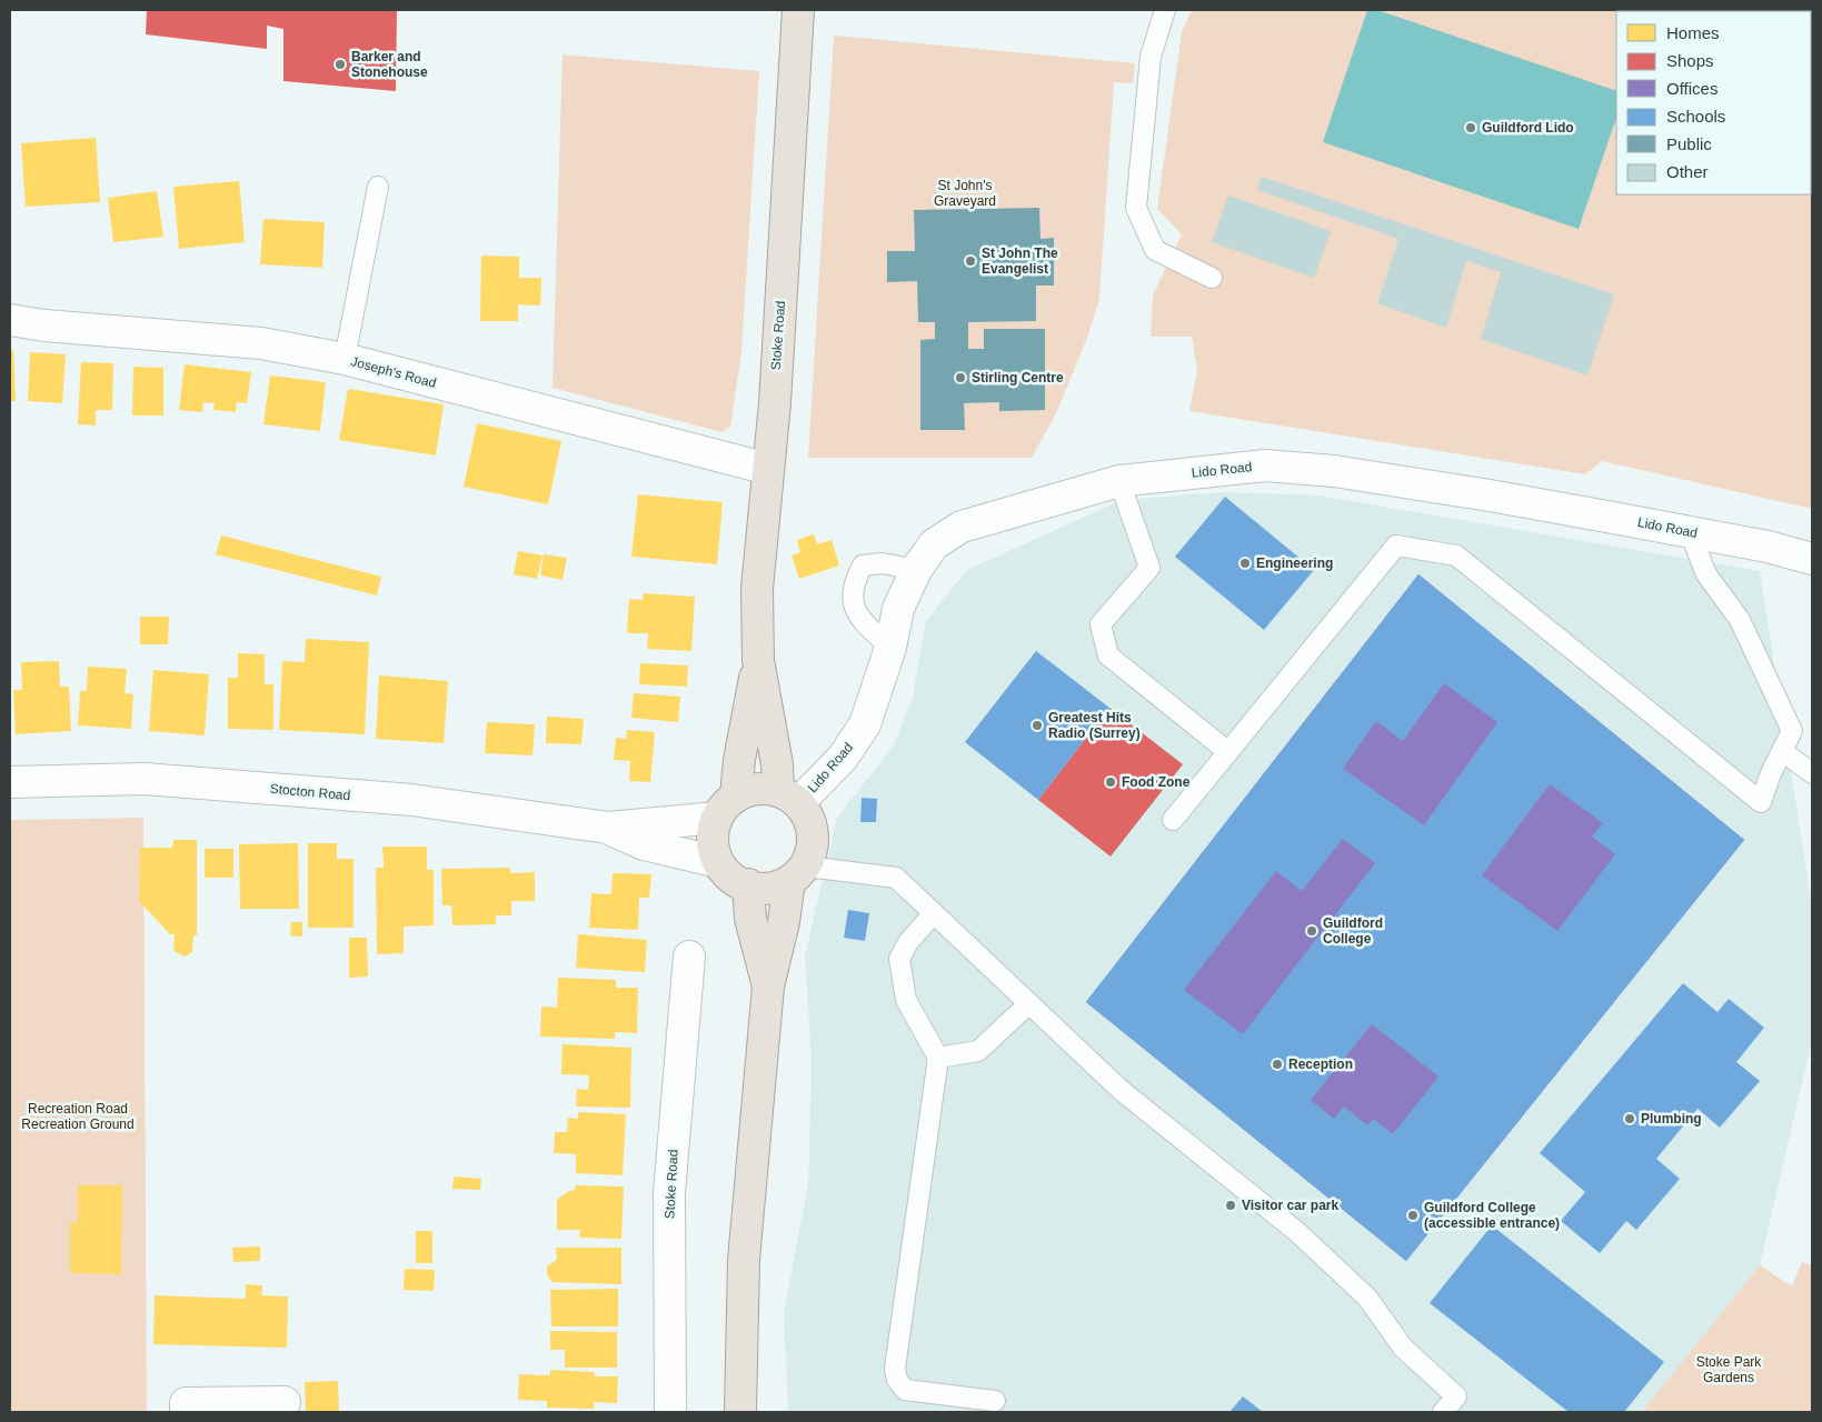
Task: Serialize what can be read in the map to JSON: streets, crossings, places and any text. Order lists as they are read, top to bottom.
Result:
{
  "streets": {
    "main road": ["Stoke Road"],
    "street": ["Joseph's Road", "Lido Road", "Stocton Road"]
  },
  "crossings": [
    ["Stoke Road", "Joseph's Road"],
    ["Stoke Road", "Lido Road"],
    ["Stoke Road", "Stocton Road"],
    ["Lido Road", "Stocton Road"]
  ],
  "parks": ["St John's Graveyard", "Recreation Road Recreation Ground", "Stoke Park Gardens"],
  "places": [
    "Barker and Stonehouse",
    "Guildford Lido",
    "St John The Evangelist",
    "Stirling Centre",
    "Engineering",
    "Greatest Hits Radio (Surrey)",
    "Food Zone",
    "Guildford College",
    "Reception",
    "Plumbing",
    "Visitor car park",
    "Guildford College (accessible entrance)"
  ],
  "legend": [
    "Homes",
    "Shops",
    "Offices",
    "Schools",
    "Public",
    "Other"
  ]
}
